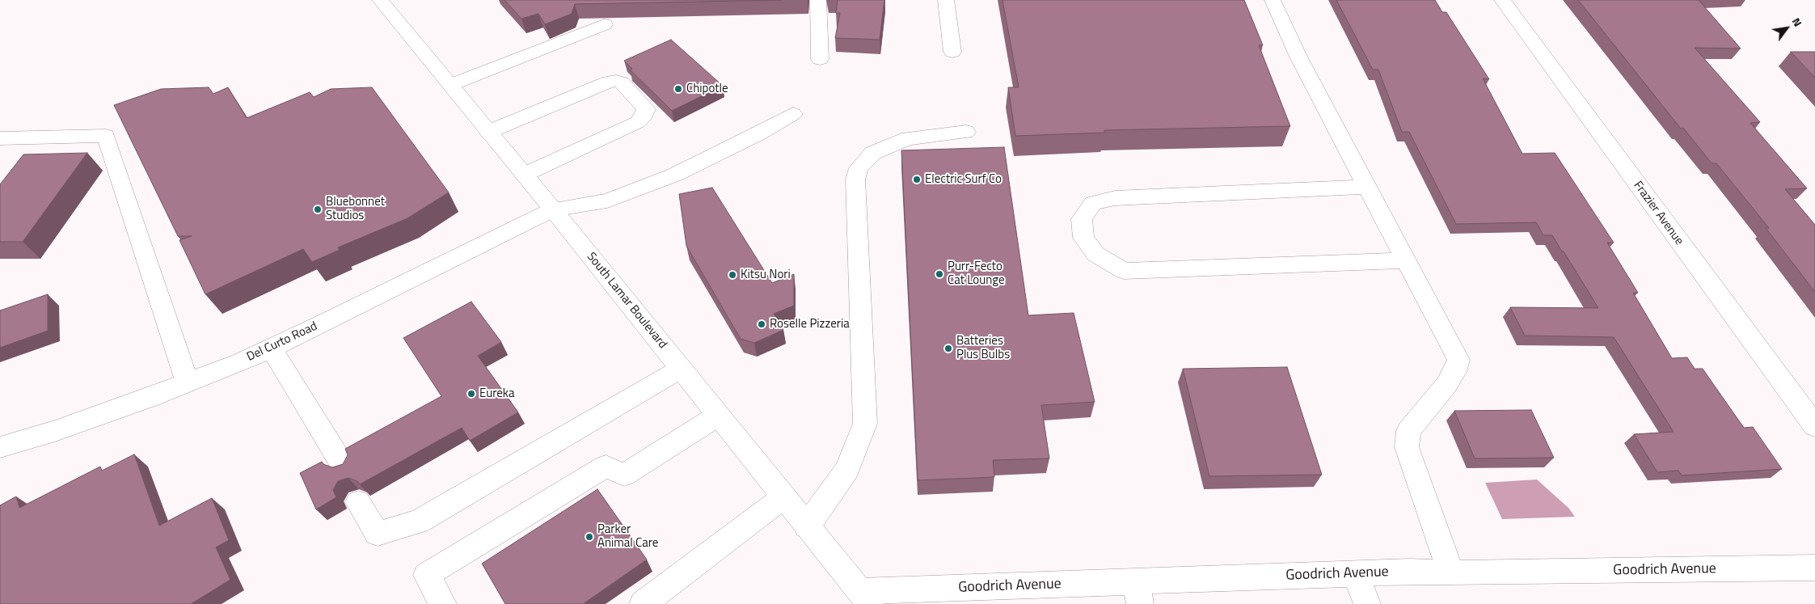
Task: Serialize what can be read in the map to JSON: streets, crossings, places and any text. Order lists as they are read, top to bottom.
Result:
{
  "streets": {
    "street": [
      "Frazier Avenue",
      "South Lamar Boulevard",
      "Del Curto Road",
      "Goodrich Avenue"
    ]
  },
  "crossings": [
    ["South Lamar Boulevard", "Del Curto Road"],
    ["South Lamar Boulevard", "Goodrich Avenue"]
  ],
  "places": [
    "Chipotle",
    "Electric Surf Co",
    "Bluebonnet Studios",
    "Purr-Fecto Cat Lounge",
    "Kitsu Nori",
    "Roselle Pizzeria",
    "Batteries Plus Bulbs",
    "Eureka",
    "Parker Animal Care"
  ],
  "north": "top right"
}
